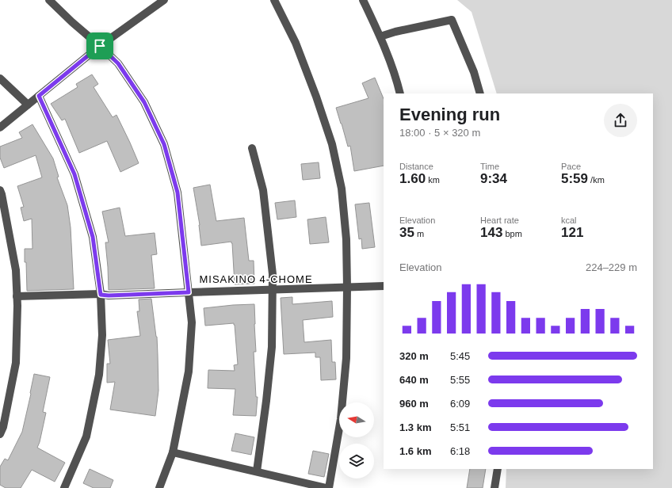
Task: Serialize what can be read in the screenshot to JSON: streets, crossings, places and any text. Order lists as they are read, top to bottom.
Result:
{
  "districts": ["MISAKINO 4-CHOME"],
  "north": "left",
  "page": {
    "heading": ["Evening run", "18:00 · 5 × 320 m"],
    "stats": [
      ["Distance", "1.60 km"],
      ["Time", "9:34"],
      ["Pace", "5:59 /km"],
      ["Elevation", "35 m"],
      ["Heart rate", "143 bpm"],
      ["kcal", "121"]
    ],
    "chart": ["Elevation", "224–229 m"],
    "list": [
      {
        "name": "320 m",
        "note": "5:45"
      },
      {
        "name": "640 m",
        "note": "5:55"
      },
      {
        "name": "960 m",
        "note": "6:09"
      },
      {
        "name": "1.3 km",
        "note": "5:51"
      },
      {
        "name": "1.6 km",
        "note": "6:18"
      }
    ]
  }
}
